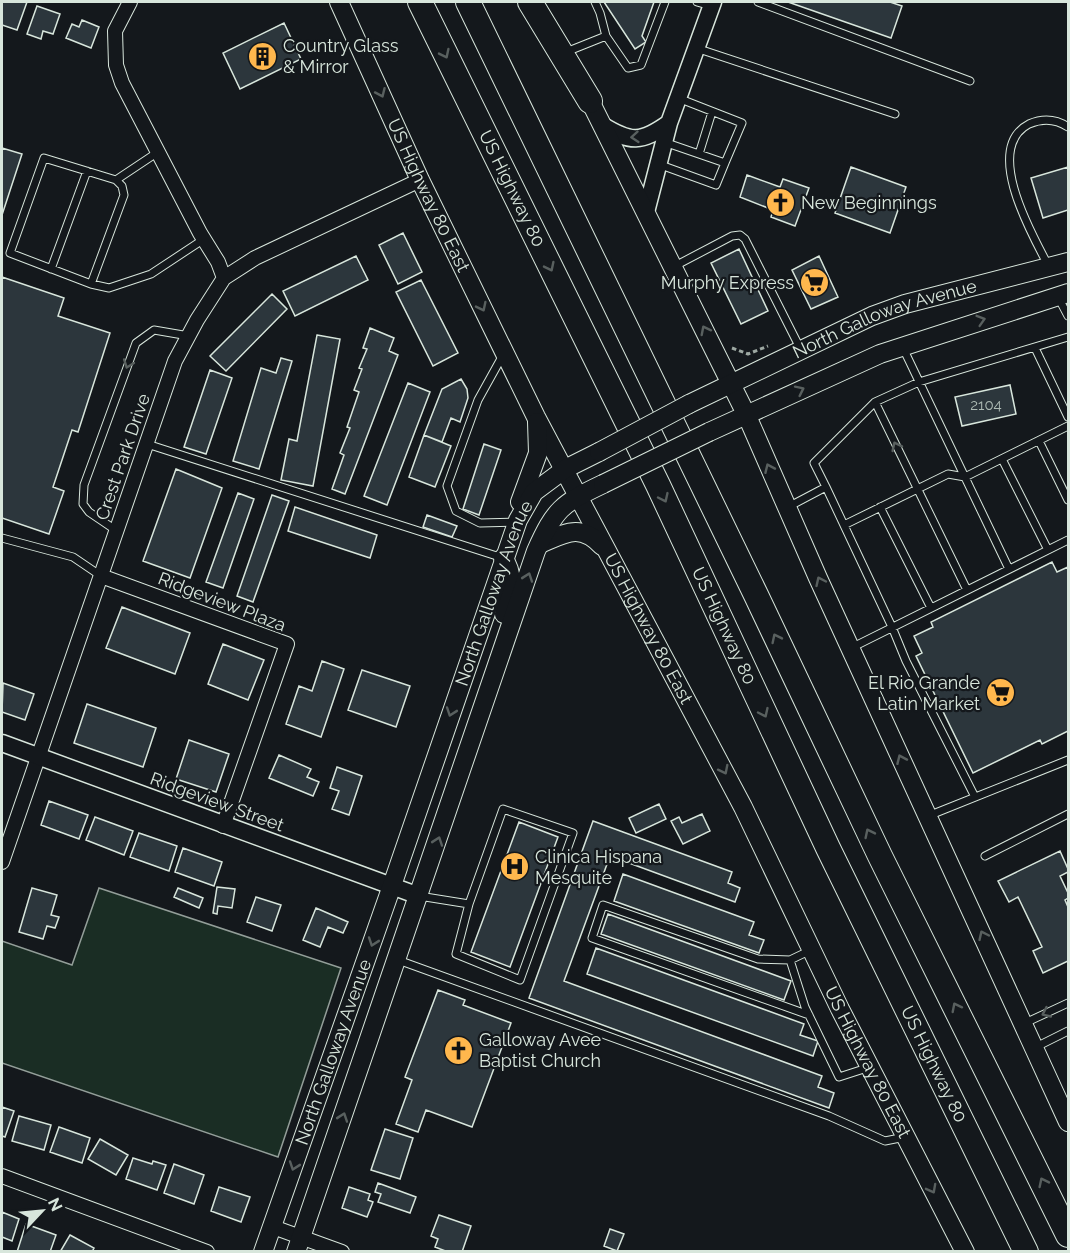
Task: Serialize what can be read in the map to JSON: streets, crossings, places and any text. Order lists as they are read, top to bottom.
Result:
{
  "streets": {
    "highway": ["US Highway 80"],
    "main road": ["US Highway 80 East", "North Galloway Avenue"],
    "street": ["Crest Park Drive", "Ridgeview Plaza", "Ridgeview Street"]
  },
  "crossings": [
    ["US Highway 80 East", "North Galloway Avenue"],
    ["US Highway 80 East", "Crest Park Drive"],
    ["North Galloway Avenue", "Ridgeview Street"],
    ["Crest Park Drive", "Ridgeview Plaza"],
    ["Crest Park Drive", "Ridgeview Street"],
    ["Ridgeview Plaza", "Ridgeview Street"]
  ],
  "one_way": ["US Highway 80 East"],
  "places": {
    "building": ["Country Glass & Mirror"],
    "church": ["New Beginnings", "Galloway Avee Baptist Church"],
    "supermarket": ["Murphy Express", "El Rio Grande Latin Market"],
    "hospital": ["Clinica Hispana Mesquite"]
  },
  "house_numbers": ["2104"],
  "north": "top right"
}
